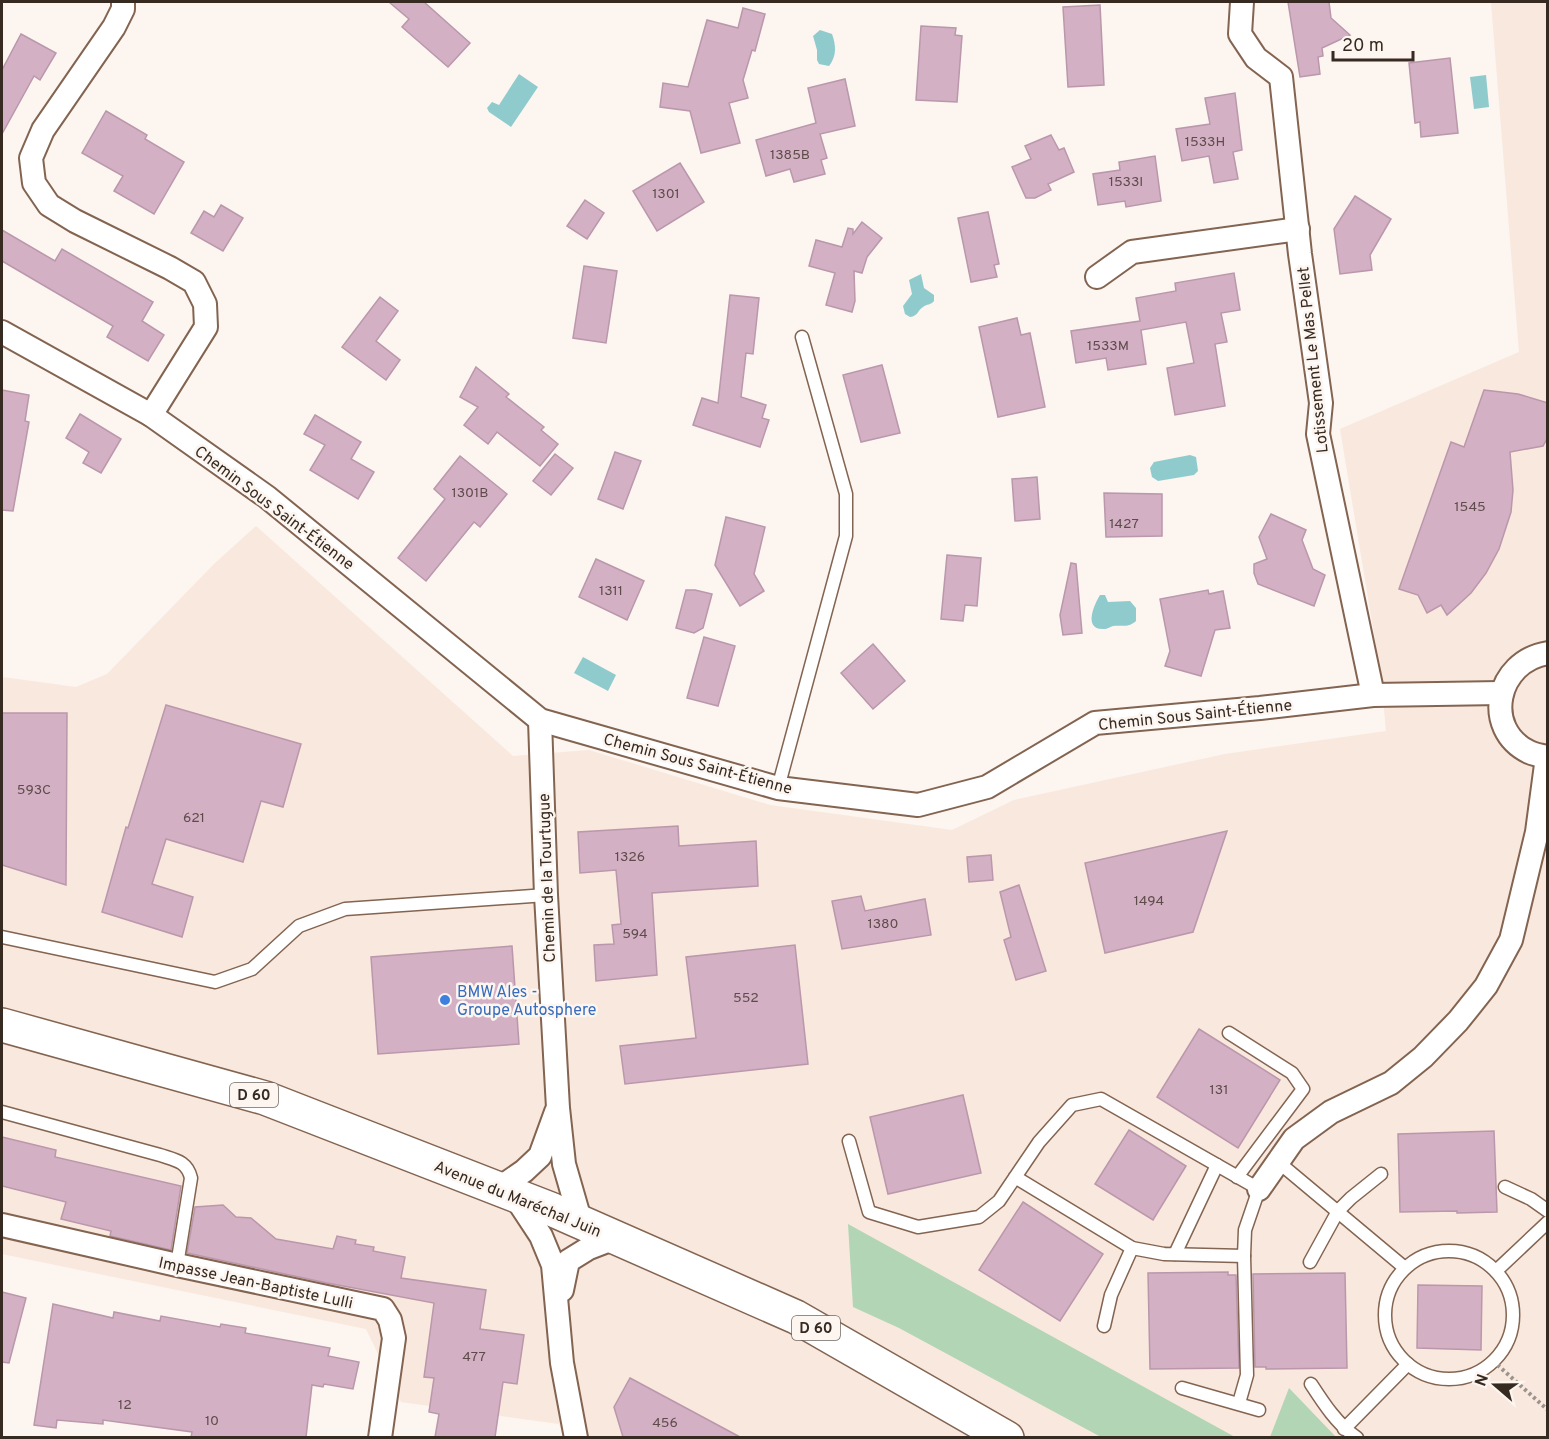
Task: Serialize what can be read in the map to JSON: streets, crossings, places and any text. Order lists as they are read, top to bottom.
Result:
{
  "streets": {
    "main road": ["D 60", "Avenue du Maréchal Juin"],
    "street": [
      "Lotissement Le Mas Pellet",
      "Chemin Sous Saint-Étienne",
      "Chemin de la Tourtugue",
      "Impasse Jean-Baptiste Lulli"
    ]
  },
  "crossings": [
    ["Lotissement Le Mas Pellet", "Chemin Sous Saint-Étienne"],
    ["Chemin Sous Saint-Étienne", "Chemin de la Tourtugue"],
    ["Chemin de la Tourtugue", "Avenue du Maréchal Juin"]
  ],
  "places": ["BMW Ales - Groupe Autosphere"],
  "house_numbers": [
    "1533H",
    "1385B",
    "1533I",
    "1301",
    "1533M",
    "1301B",
    "1545",
    "1427",
    "1311",
    "593C",
    "621",
    "1326",
    "1494",
    "1380",
    "594",
    "552",
    "131",
    "477",
    "12",
    "10",
    "456"
  ],
  "scale_bar": "20 m",
  "north": "left"
}
